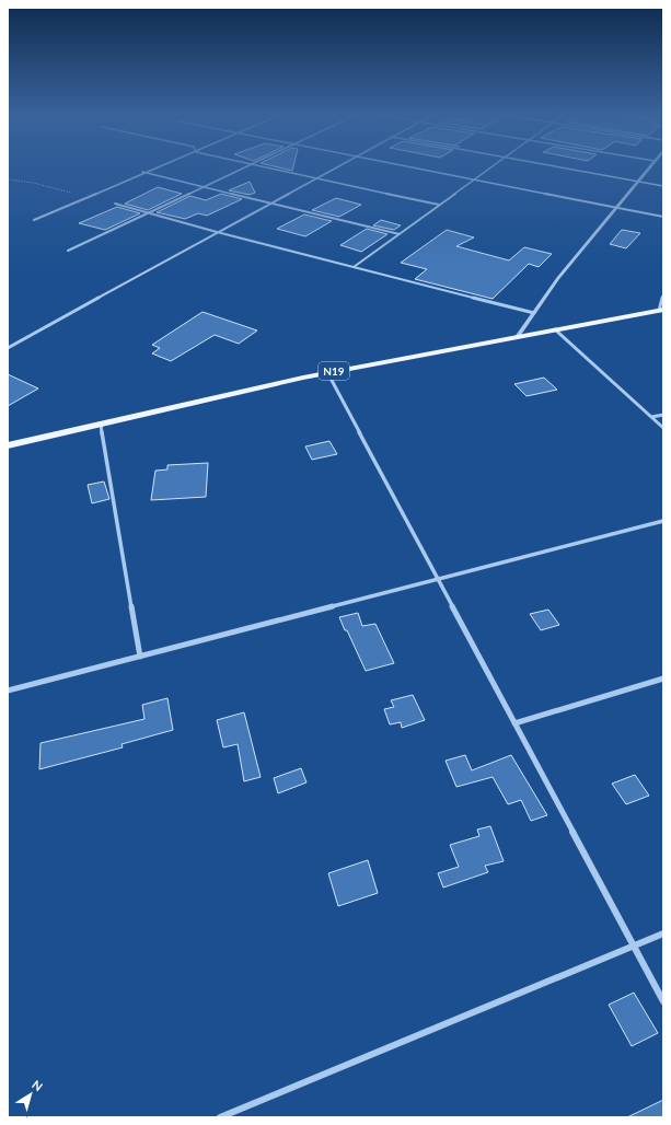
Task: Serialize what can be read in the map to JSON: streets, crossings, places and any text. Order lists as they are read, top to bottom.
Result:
{
  "streets": {
    "main road": ["N19"]
  },
  "north": "top right"
}
